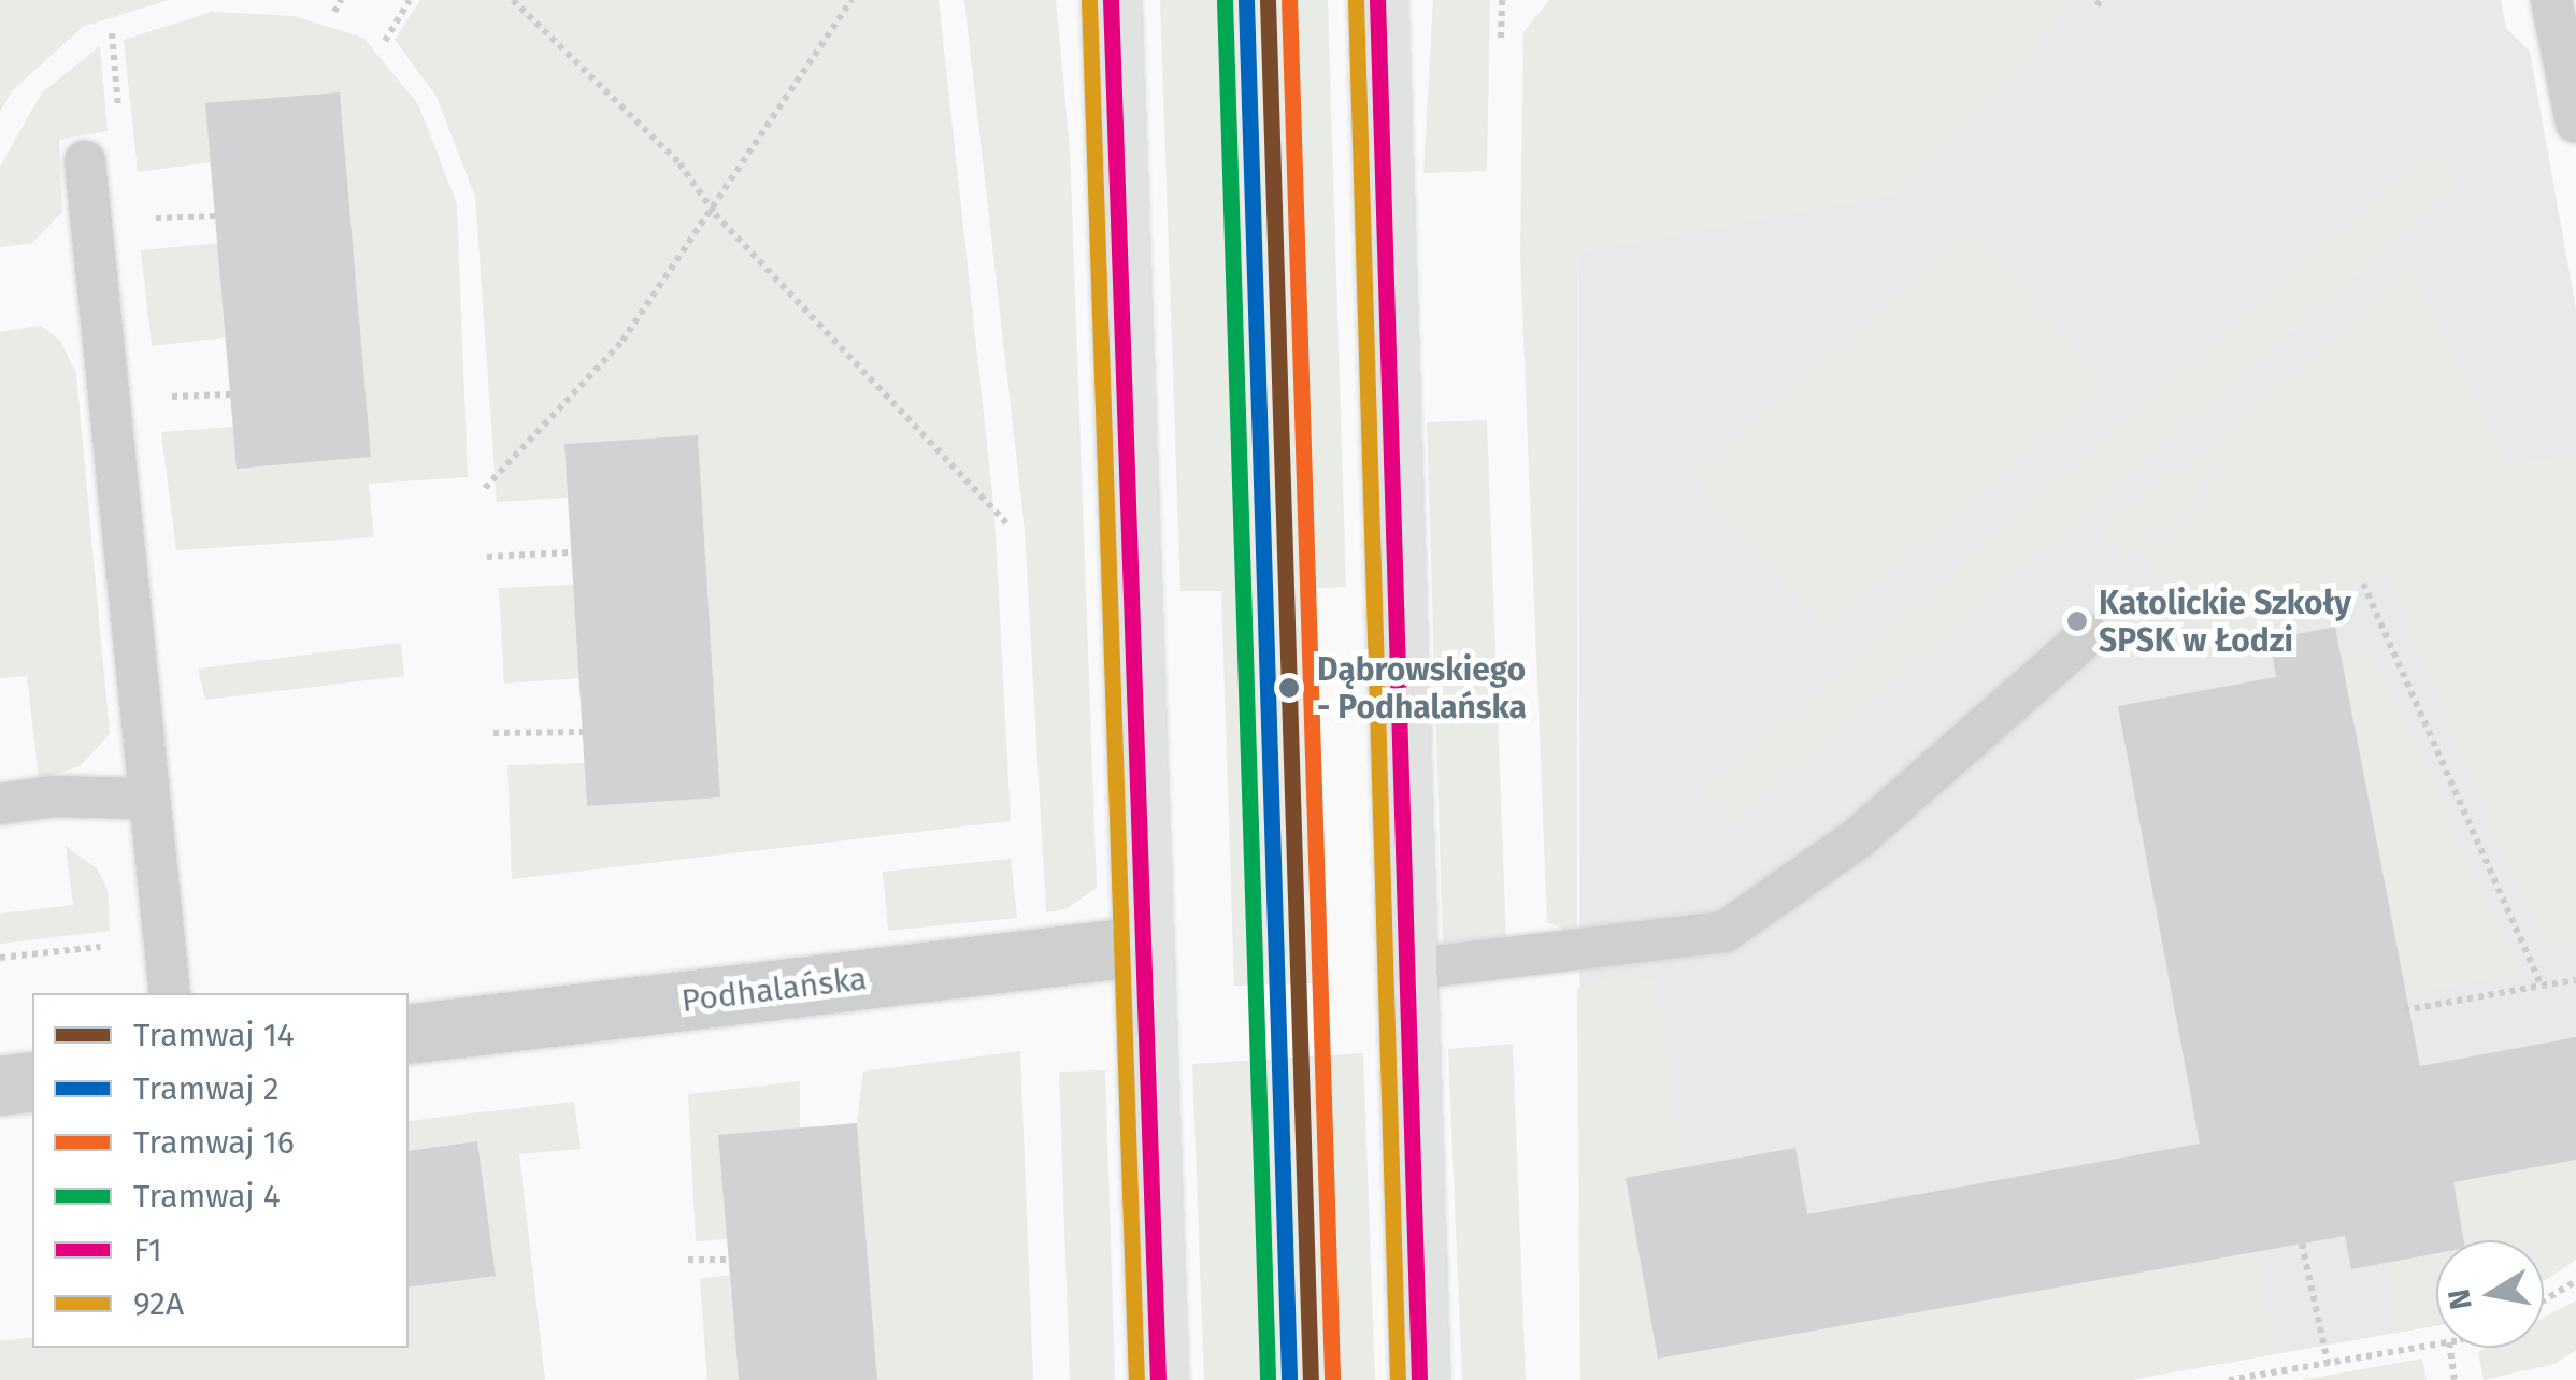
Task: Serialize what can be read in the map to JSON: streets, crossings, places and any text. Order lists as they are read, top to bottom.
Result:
{
  "streets": {
    "street": ["Podhalańska"]
  },
  "places": ["Katolickie Szkoły SPSK w Łodzi", "Dąbrowskiego - Podhalańska"],
  "lines": [
    "tram line 14",
    "tram line 16",
    "transit line F1",
    "tram line 2",
    "tram line 4",
    "transit line 92A"
  ],
  "legend": [
    "Tramwaj 14",
    "Tramwaj 2",
    "Tramwaj 16",
    "Tramwaj 4",
    "F1",
    "92A"
  ],
  "north": "left"
}
